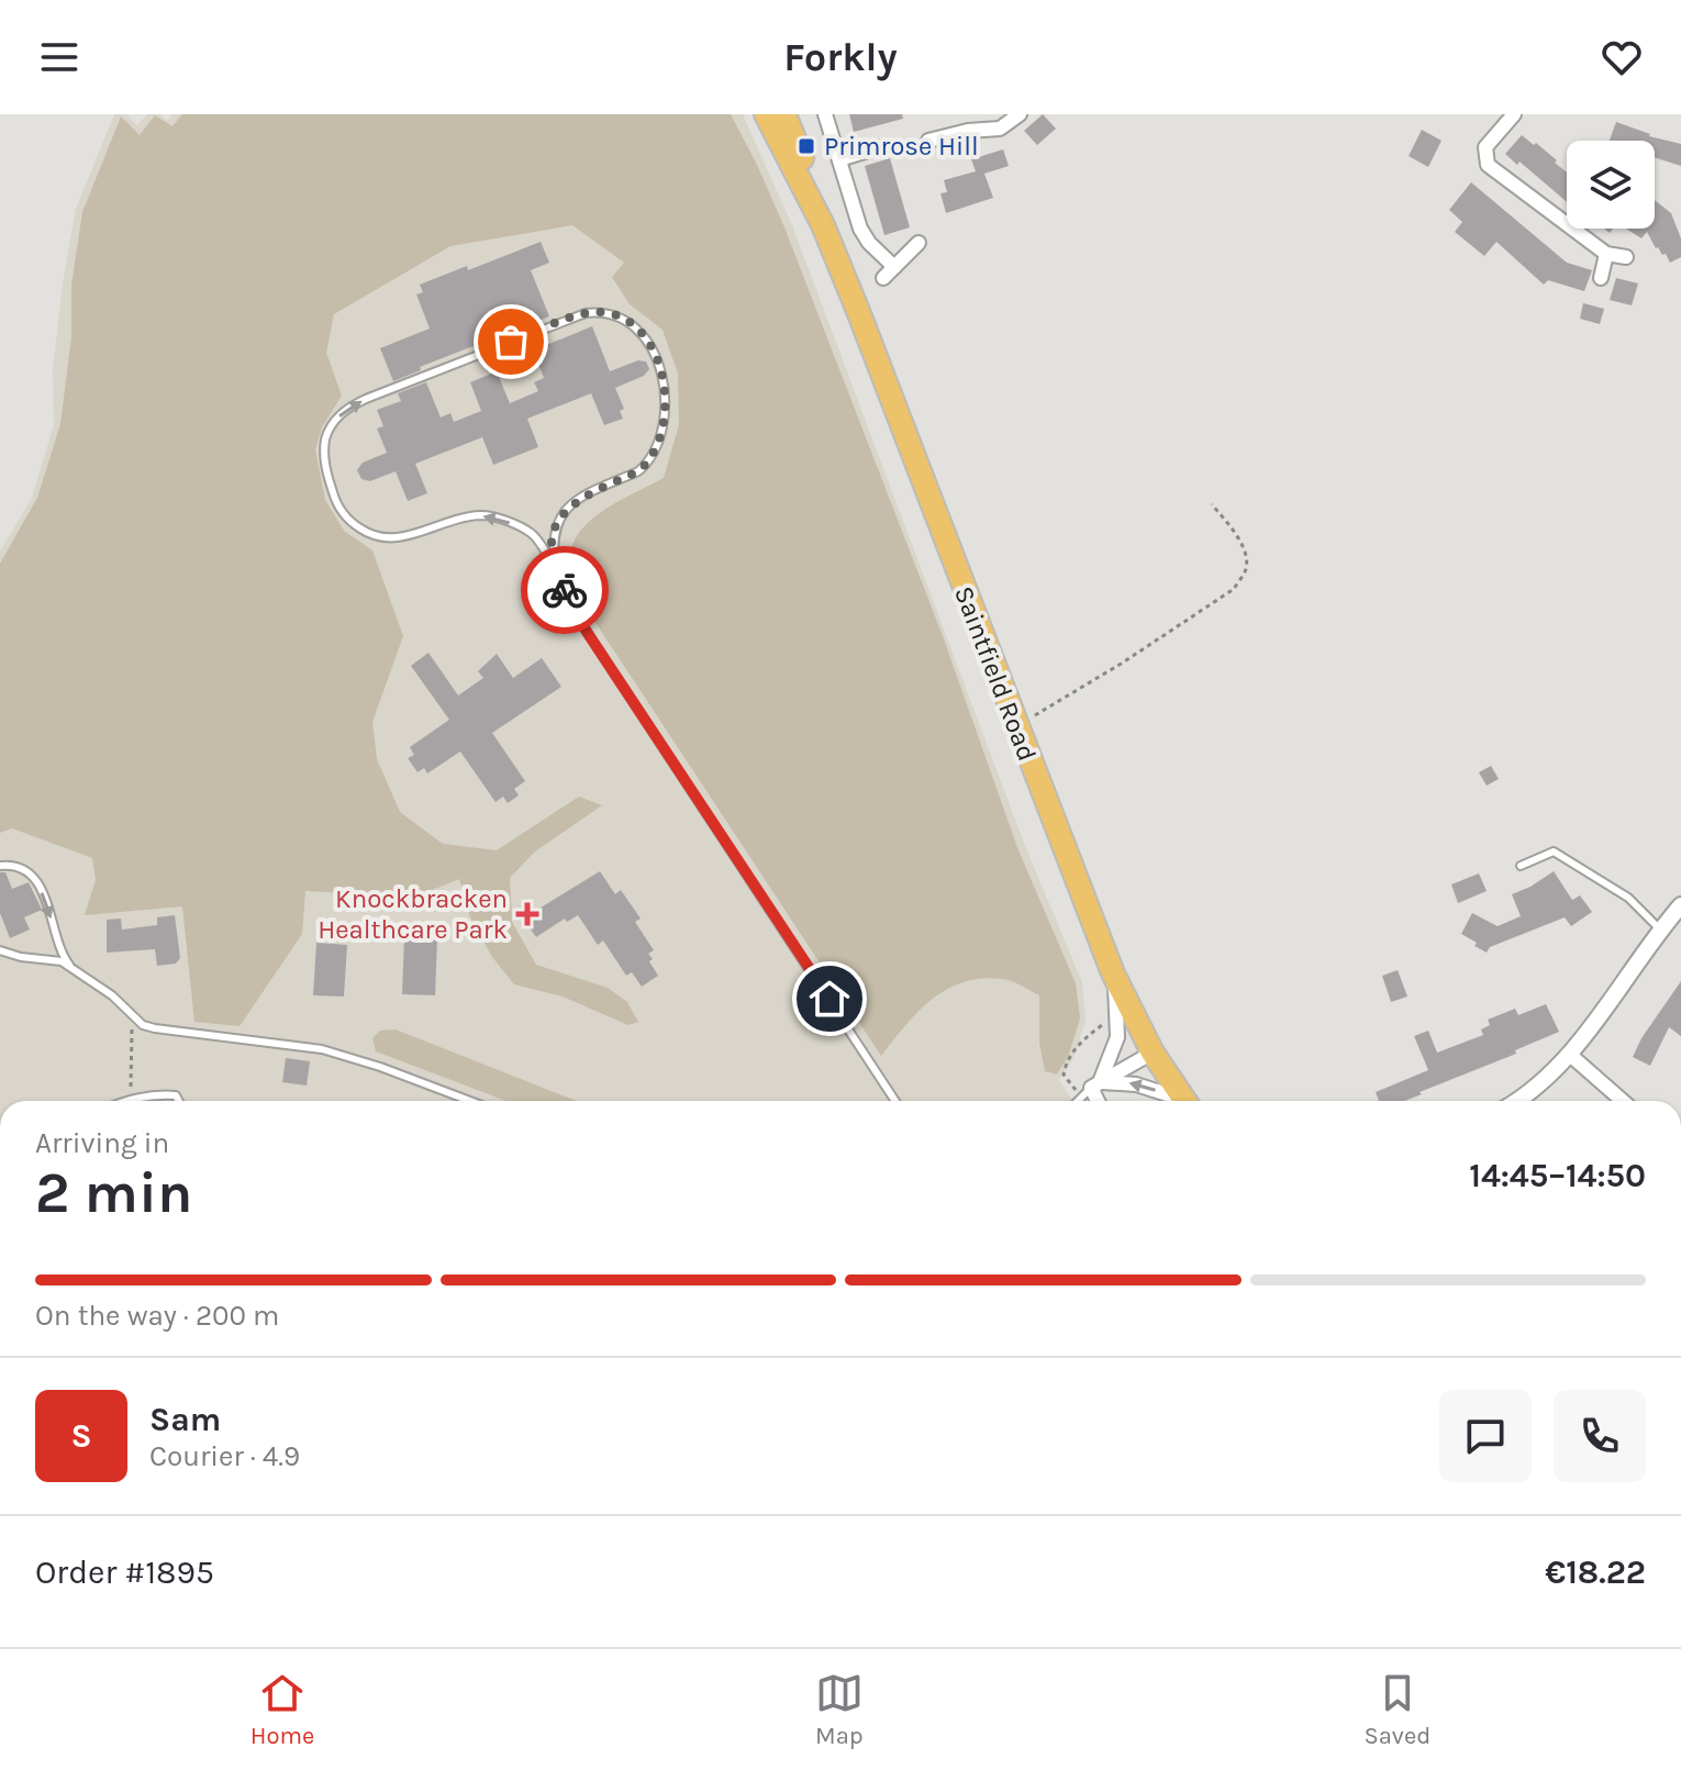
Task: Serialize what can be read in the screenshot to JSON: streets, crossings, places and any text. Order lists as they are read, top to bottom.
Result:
{
  "streets": {
    "highway": ["Saintfield Road"]
  },
  "places": {
    "transit": ["Primrose Hill"],
    "health": ["Knockbracken Healthcare Park"]
  },
  "page": {
    "header": "Forkly",
    "heading": ["2 min", "Arriving in", "14:45–14:50"],
    "panel": [
      "Sam",
      "Courier · 4.9",
      "Order #1895",
      "€18.22"
    ],
    "bar": "On the way · 200 m",
    "round": "S",
    "tabs": ["Home", "Map", "Saved"]
  }
}
